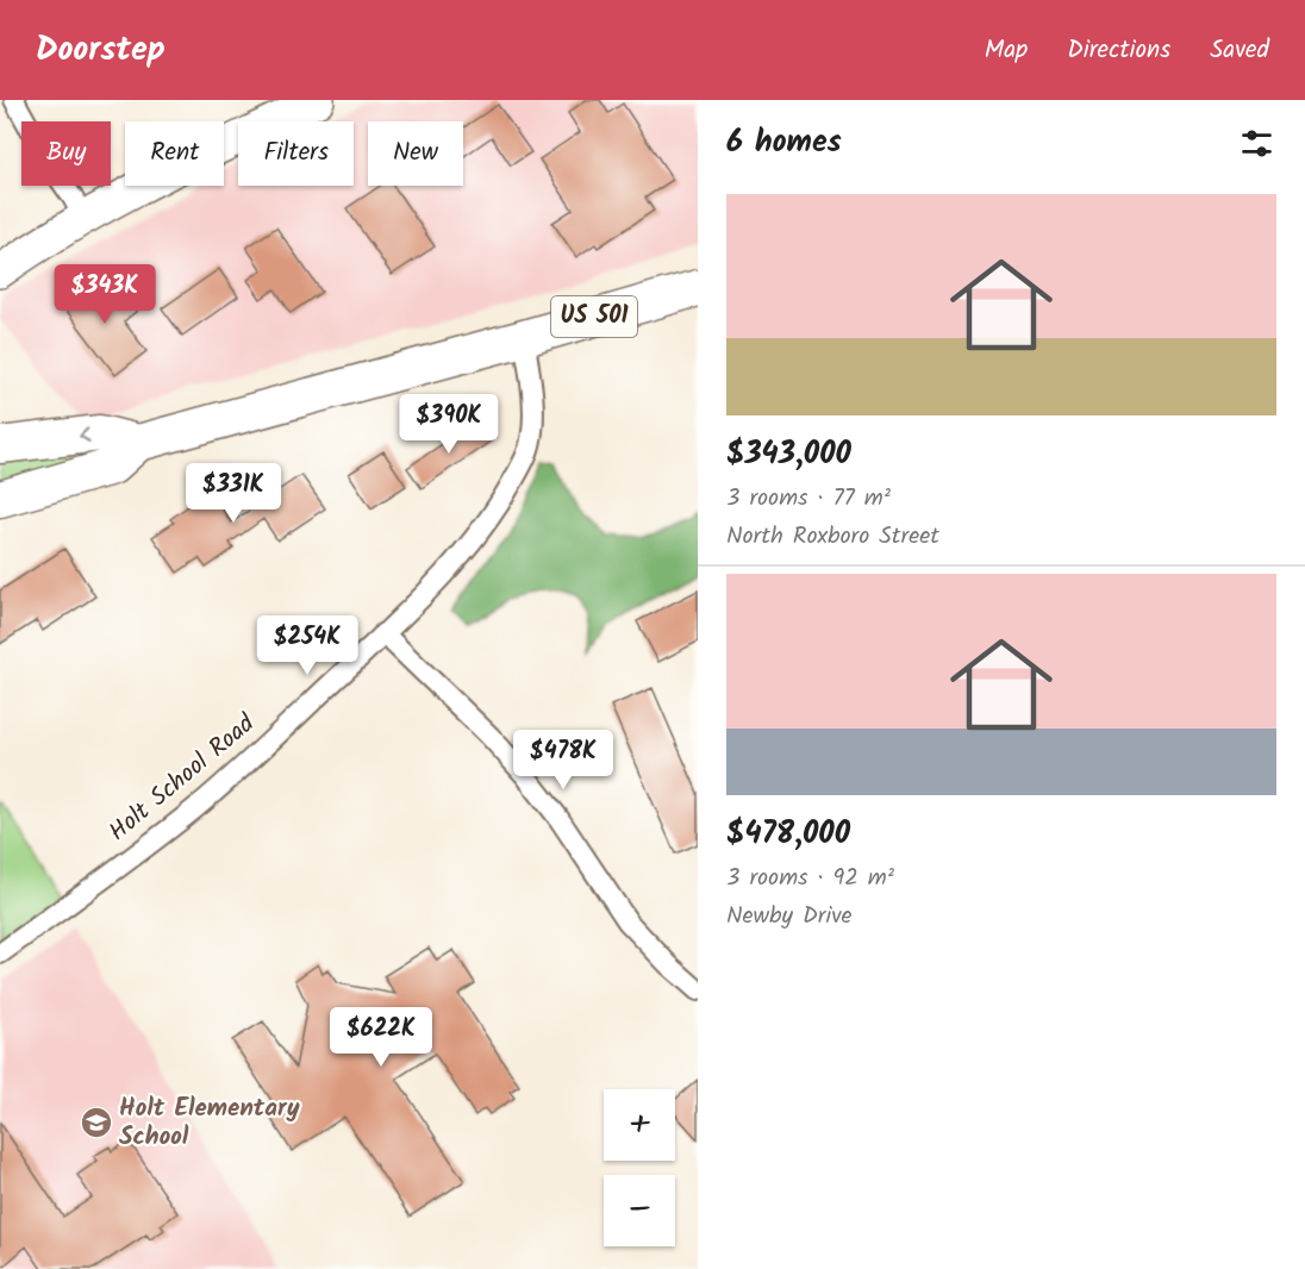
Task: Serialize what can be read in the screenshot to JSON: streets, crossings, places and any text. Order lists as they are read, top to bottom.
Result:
{
  "streets": {
    "highway": ["US 501"],
    "street": ["Holt School Road"]
  },
  "crossings": [
    ["US 501", "Holt School Road"]
  ],
  "places": {
    "school or university": ["Holt Elementary School"]
  },
  "page": {
    "header": "Doorstep",
    "nav": ["Map", "Directions", "Saved"],
    "heading": "6 homes",
    "chip": [
      "Buy",
      "Rent",
      "Filters",
      "New"
    ],
    "list": [
      {
        "name": "$343,000",
        "note": "3 rooms · 77 m² · North Roxboro Street"
      },
      {
        "name": "$478,000",
        "note": "3 rooms · 92 m² · Newby Drive"
      }
    ],
    "price": [
      "$343K",
      "$390K",
      "$331K",
      "$254K",
      "$478K",
      "$622K"
    ],
    "map_buttons": ["+", "−"]
  }
}
